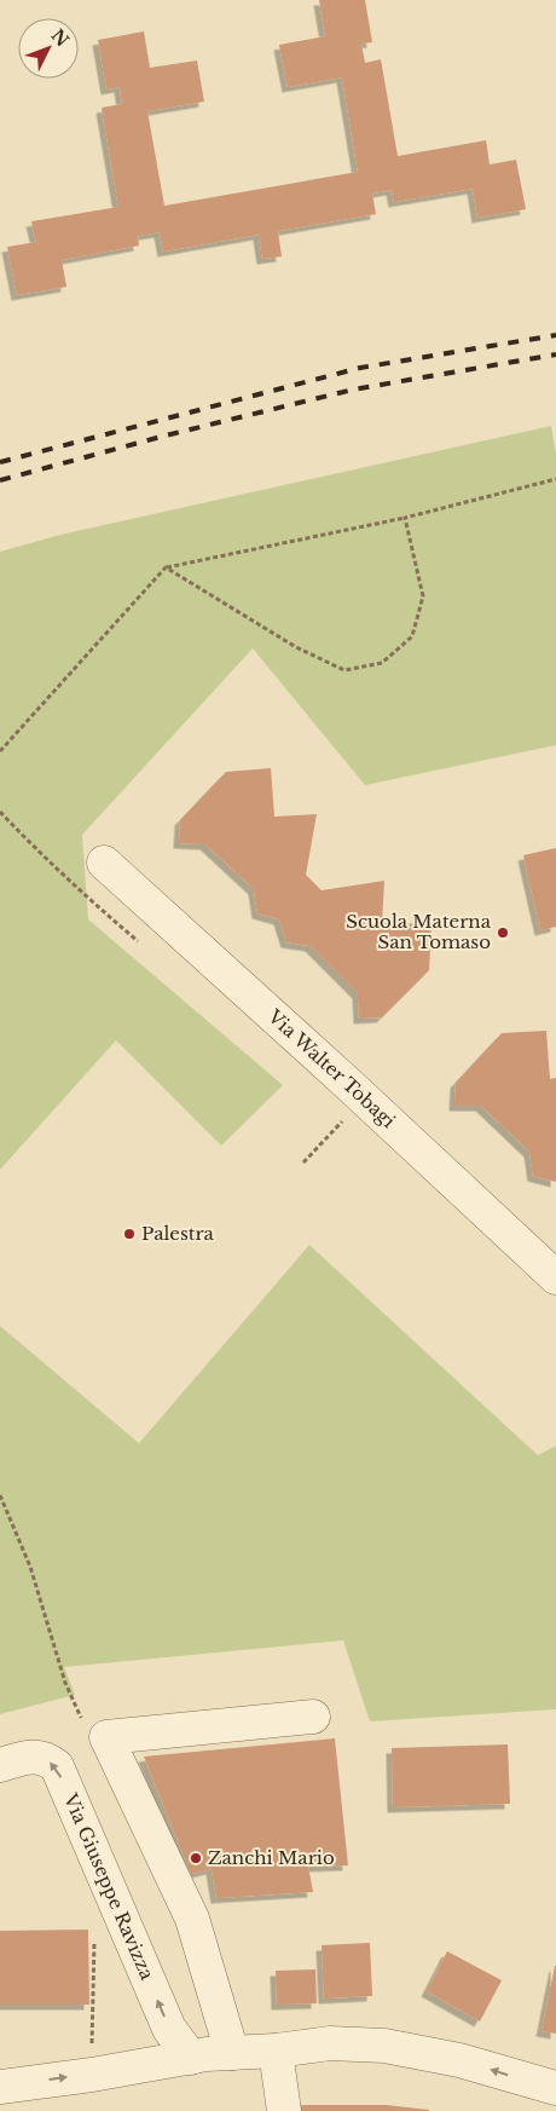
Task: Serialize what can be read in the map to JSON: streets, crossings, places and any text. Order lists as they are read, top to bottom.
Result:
{
  "streets": {
    "street": ["Via Walter Tobagi", "Via Giuseppe Ravizza"]
  },
  "one_way": ["Via Giuseppe Ravizza"],
  "places": ["Scuola Materna San Tomaso", "Palestra", "Zanchi Mario"],
  "north": "top right"
}
